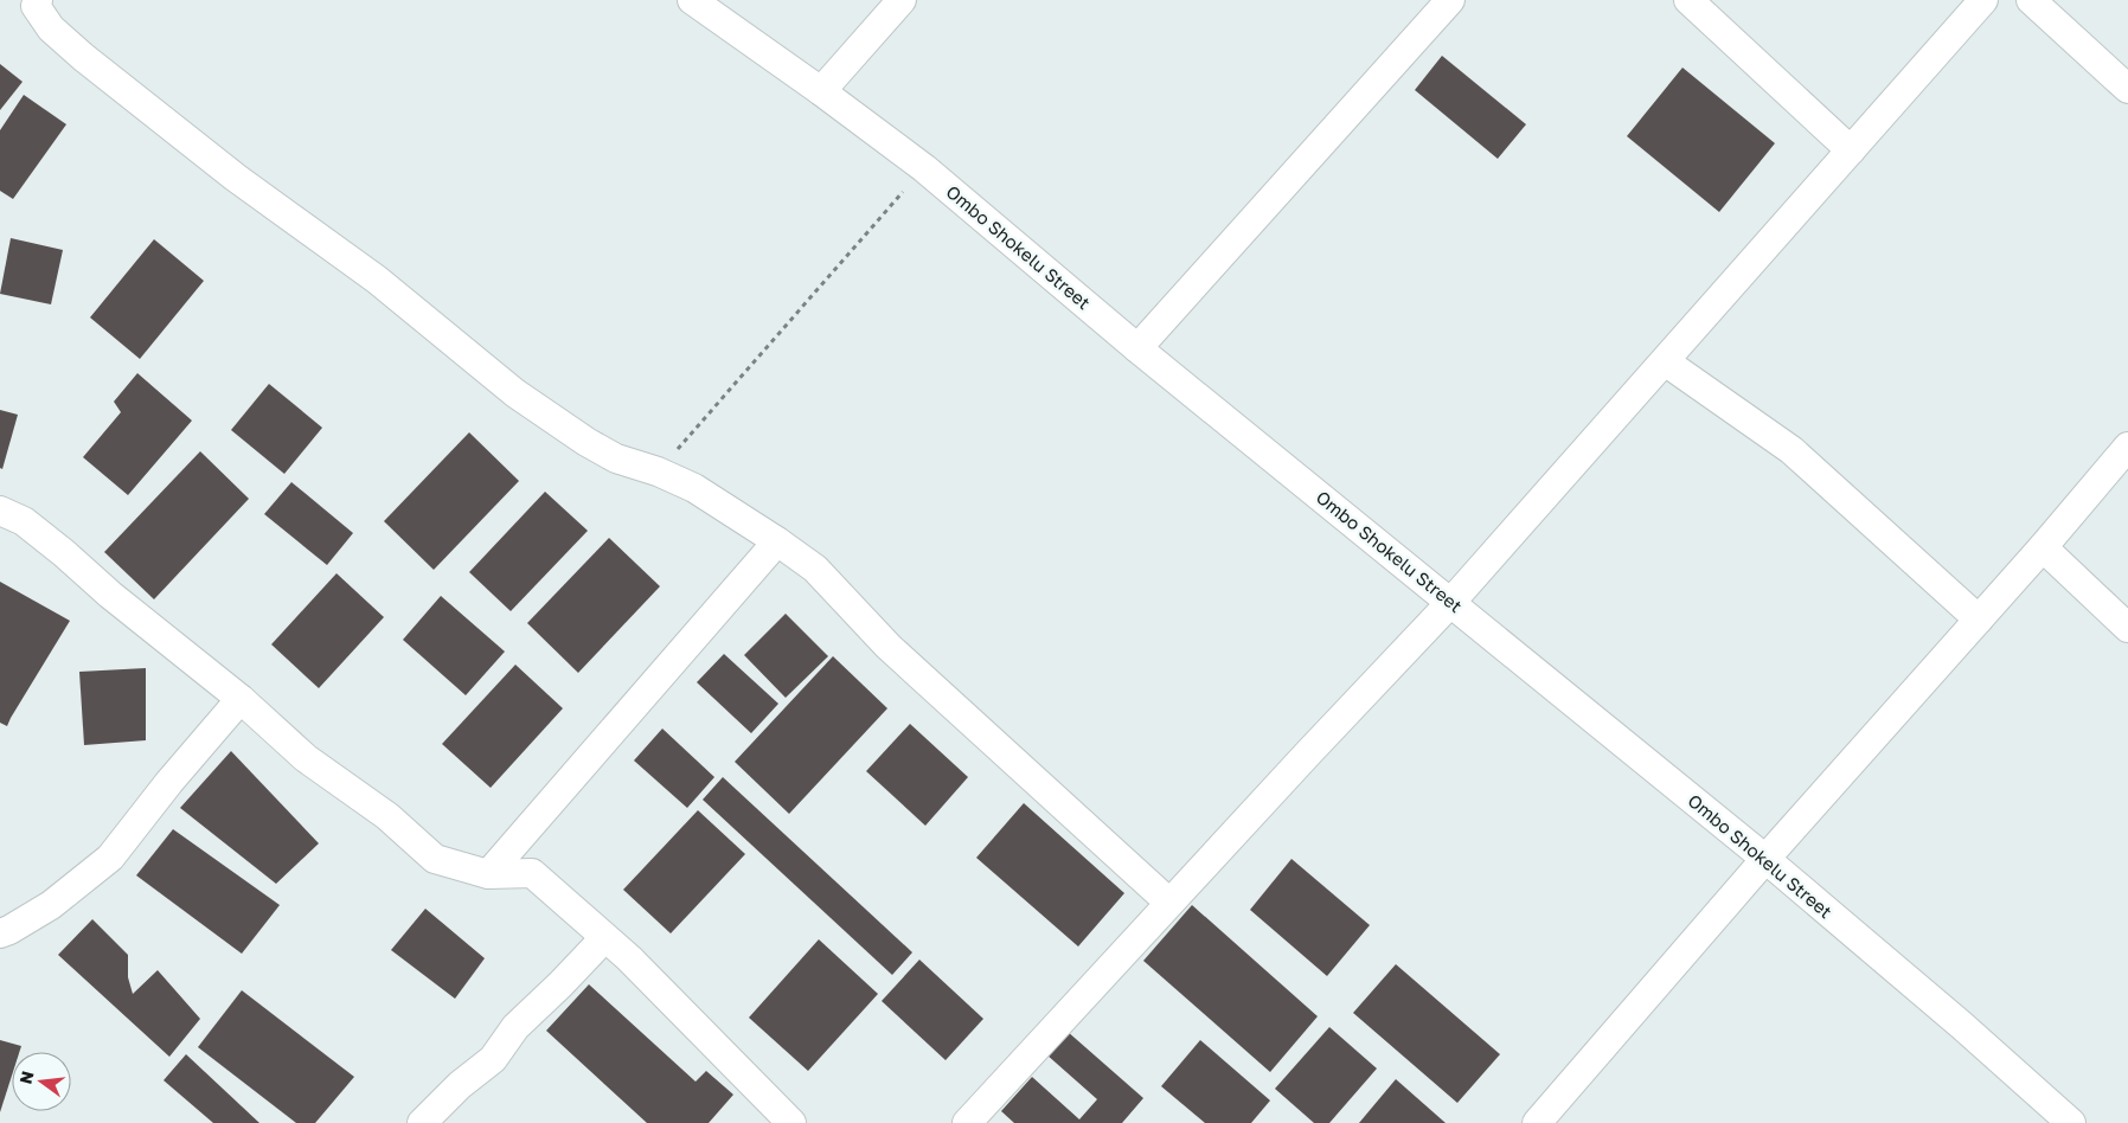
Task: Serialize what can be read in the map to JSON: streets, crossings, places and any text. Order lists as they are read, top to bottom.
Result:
{
  "streets": {
    "street": ["Ombo Shokelu Street"]
  },
  "north": "left"
}
